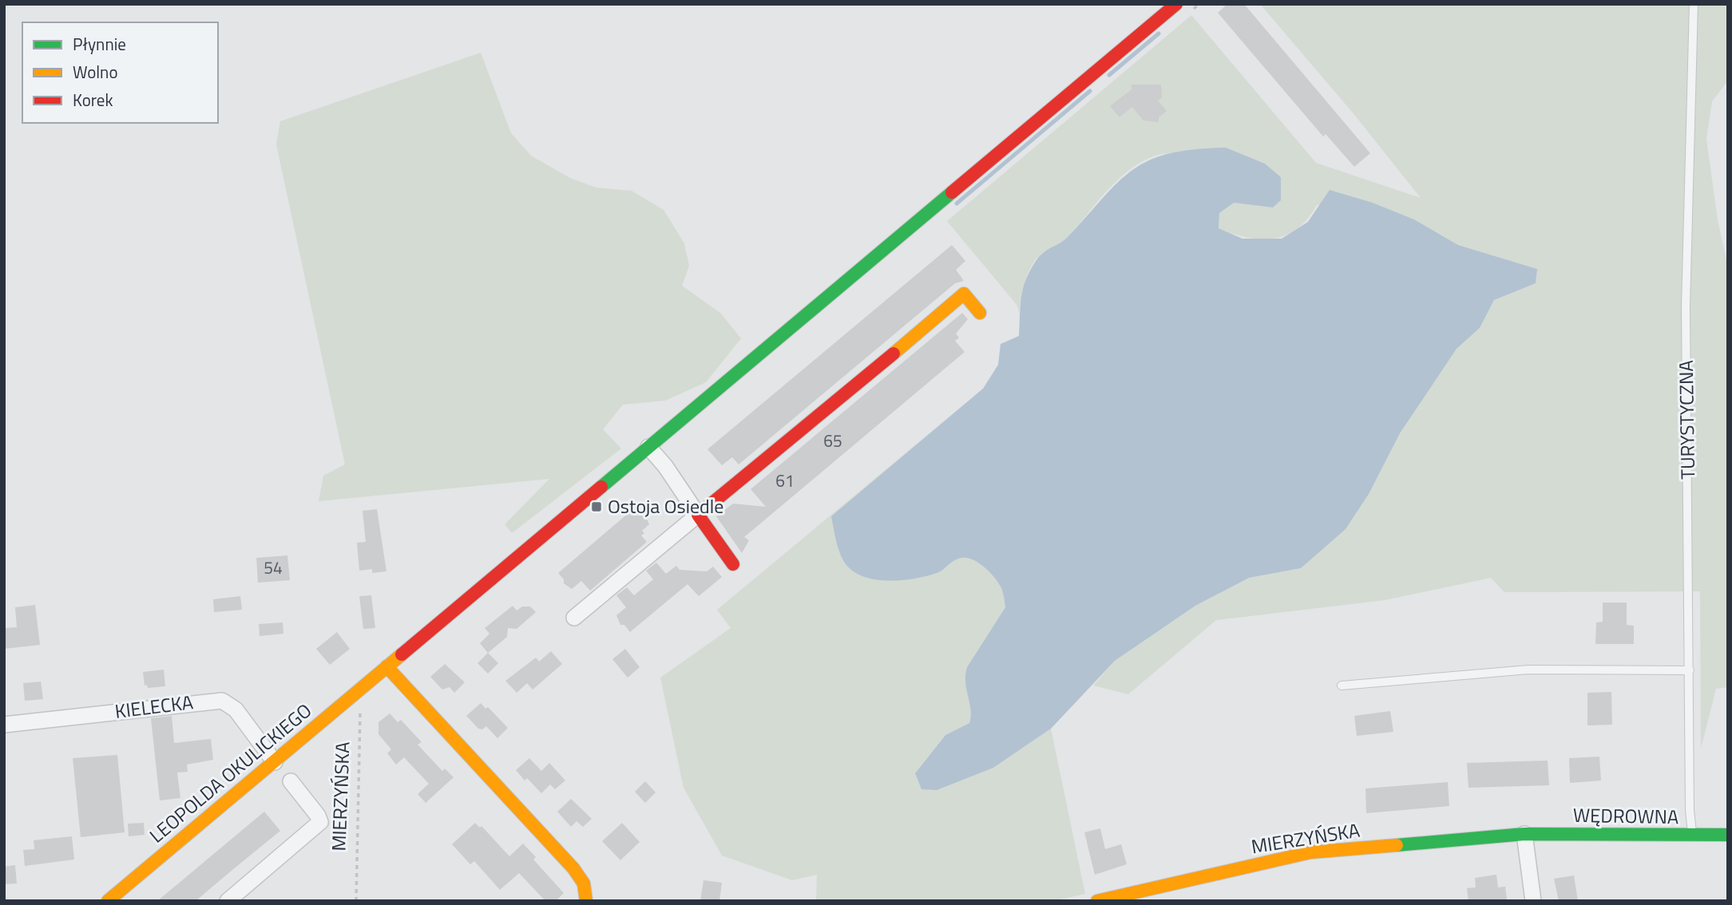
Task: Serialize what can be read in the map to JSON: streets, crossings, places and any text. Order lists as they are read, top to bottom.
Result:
{
  "streets": {
    "street": [
      "KIELECKA",
      "LEOPOLDA OKULICKIEGO",
      "MIERZYŃSKA",
      "WĘDROWNA"
    ],
    "lane": ["TURYSTYCZNA"]
  },
  "crossings": [
    ["TURYSTYCZNA", "WĘDROWNA"],
    ["KIELECKA", "LEOPOLDA OKULICKIEGO"],
    ["LEOPOLDA OKULICKIEGO", "MIERZYŃSKA"],
    ["MIERZYŃSKA", "WĘDROWNA"]
  ],
  "places": {
    "transit": ["Ostoja Osiedle"]
  },
  "house_numbers": ["65", "61", "54"],
  "legend": ["Płynnie", "Wolno", "Korek"]
}
